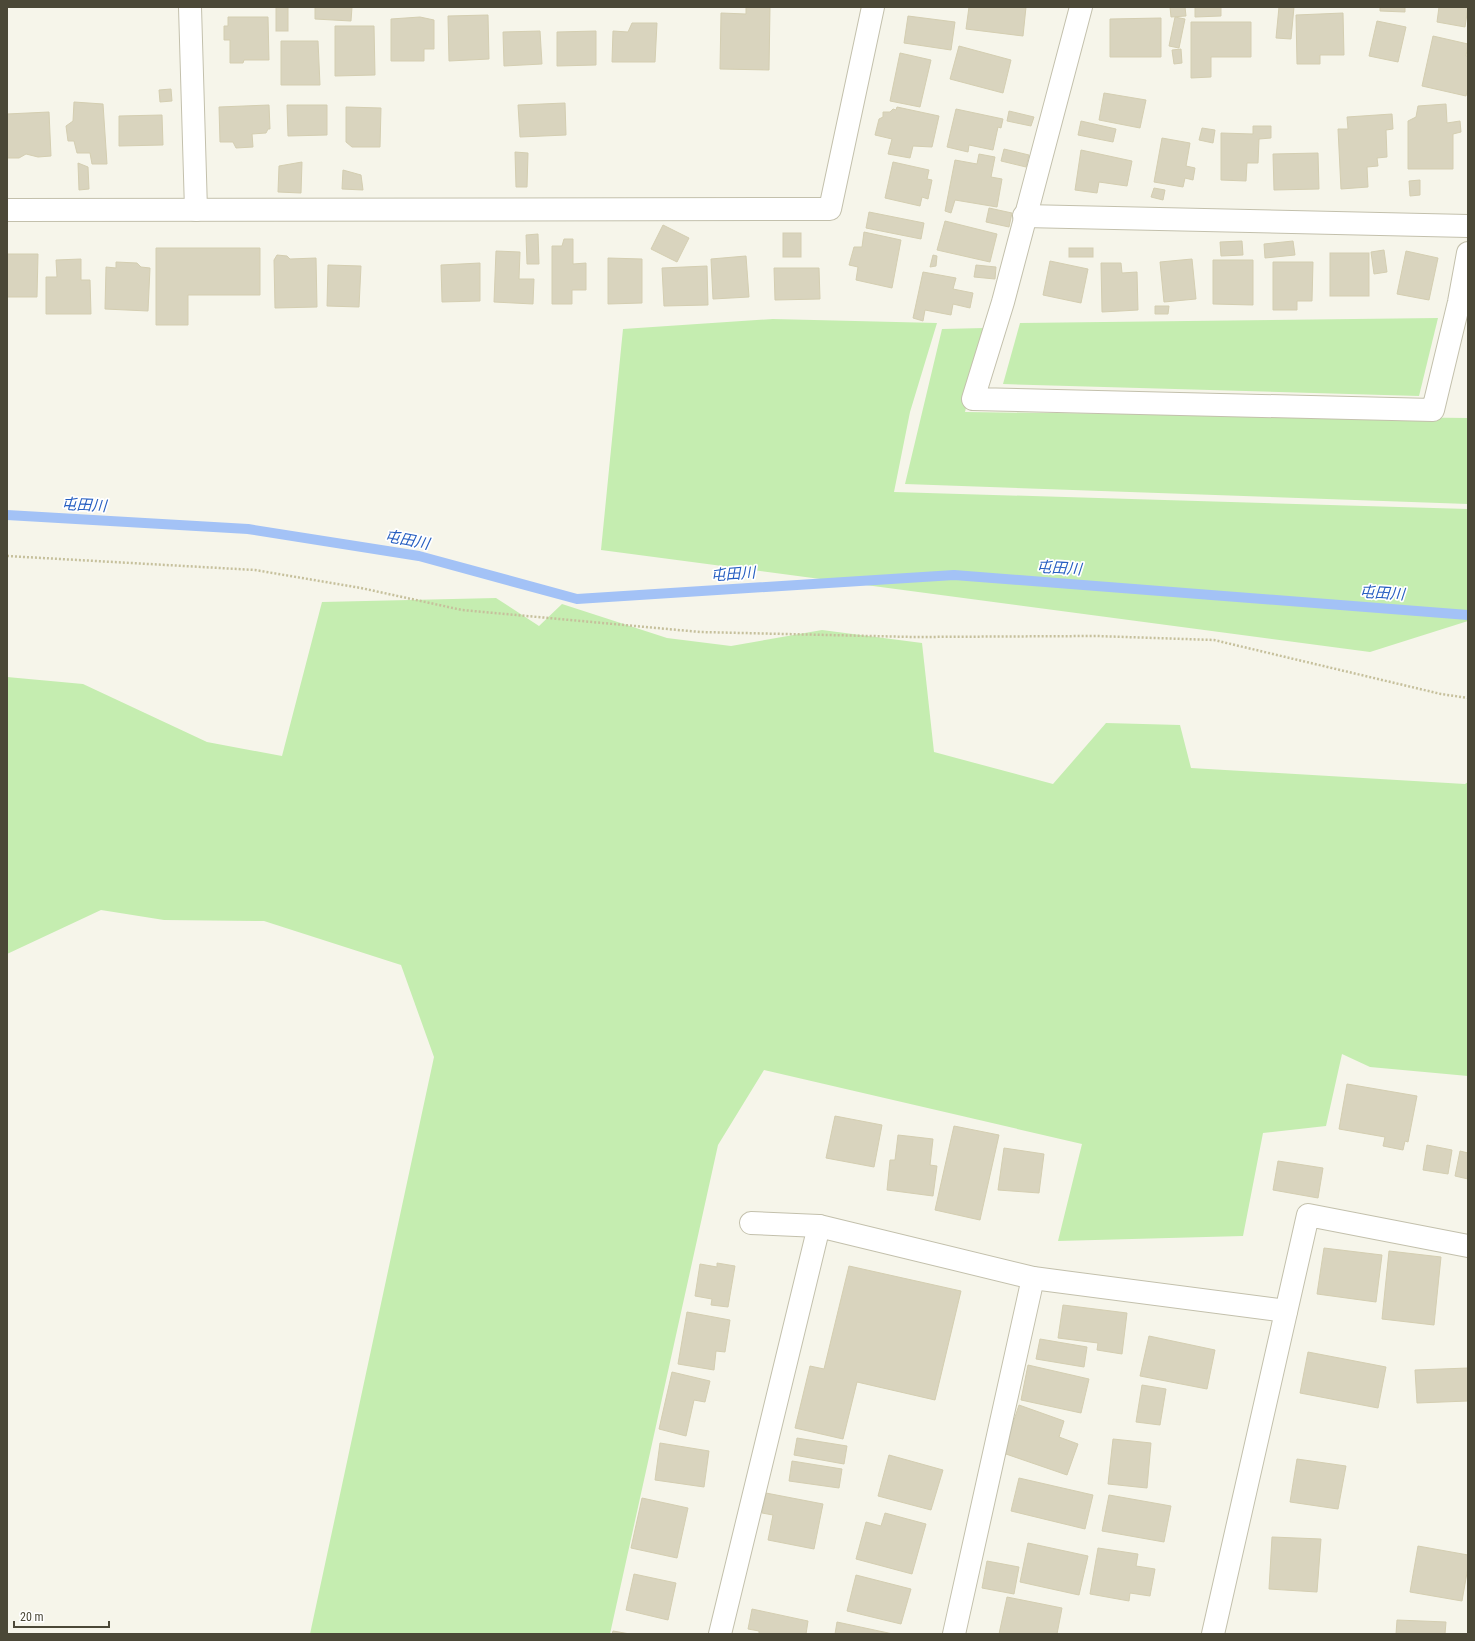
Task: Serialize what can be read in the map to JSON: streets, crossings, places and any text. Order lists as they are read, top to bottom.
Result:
{
  "water": ["屯田川"],
  "scale_bar": "20 m"
}
